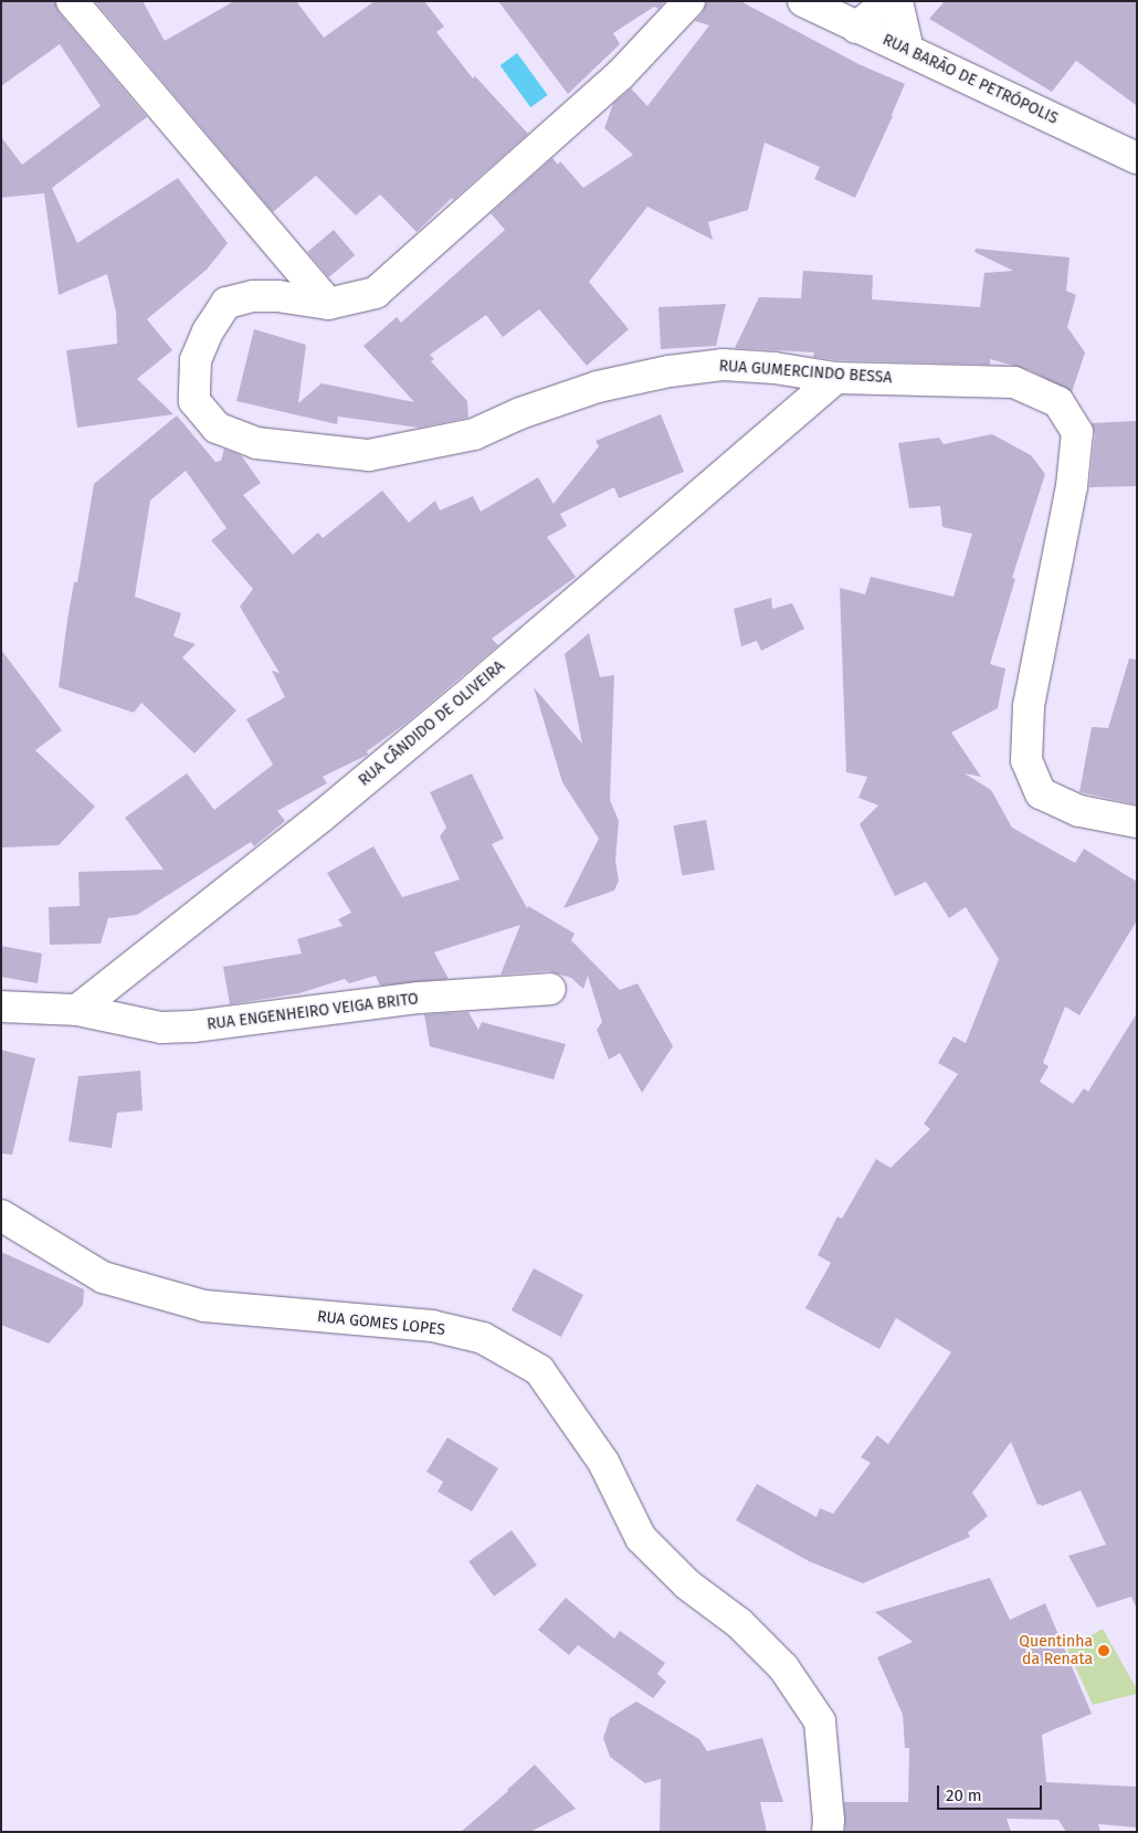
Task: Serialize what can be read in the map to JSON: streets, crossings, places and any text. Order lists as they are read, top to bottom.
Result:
{
  "streets": {
    "street": [
      "RUA BARÃO DE PETRÓPOLIS",
      "RUA GUMERCINDO BESSA",
      "RUA CÂNDIDO DE OLIVEIRA",
      "RUA ENGENHEIRO VEIGA BRITO",
      "RUA GOMES LOPES"
    ]
  },
  "crossings": [
    ["RUA GUMERCINDO BESSA", "RUA CÂNDIDO DE OLIVEIRA"],
    ["RUA CÂNDIDO DE OLIVEIRA", "RUA ENGENHEIRO VEIGA BRITO"]
  ],
  "places": ["Quentinha da Renata"],
  "scale_bar": "20 m"
}
